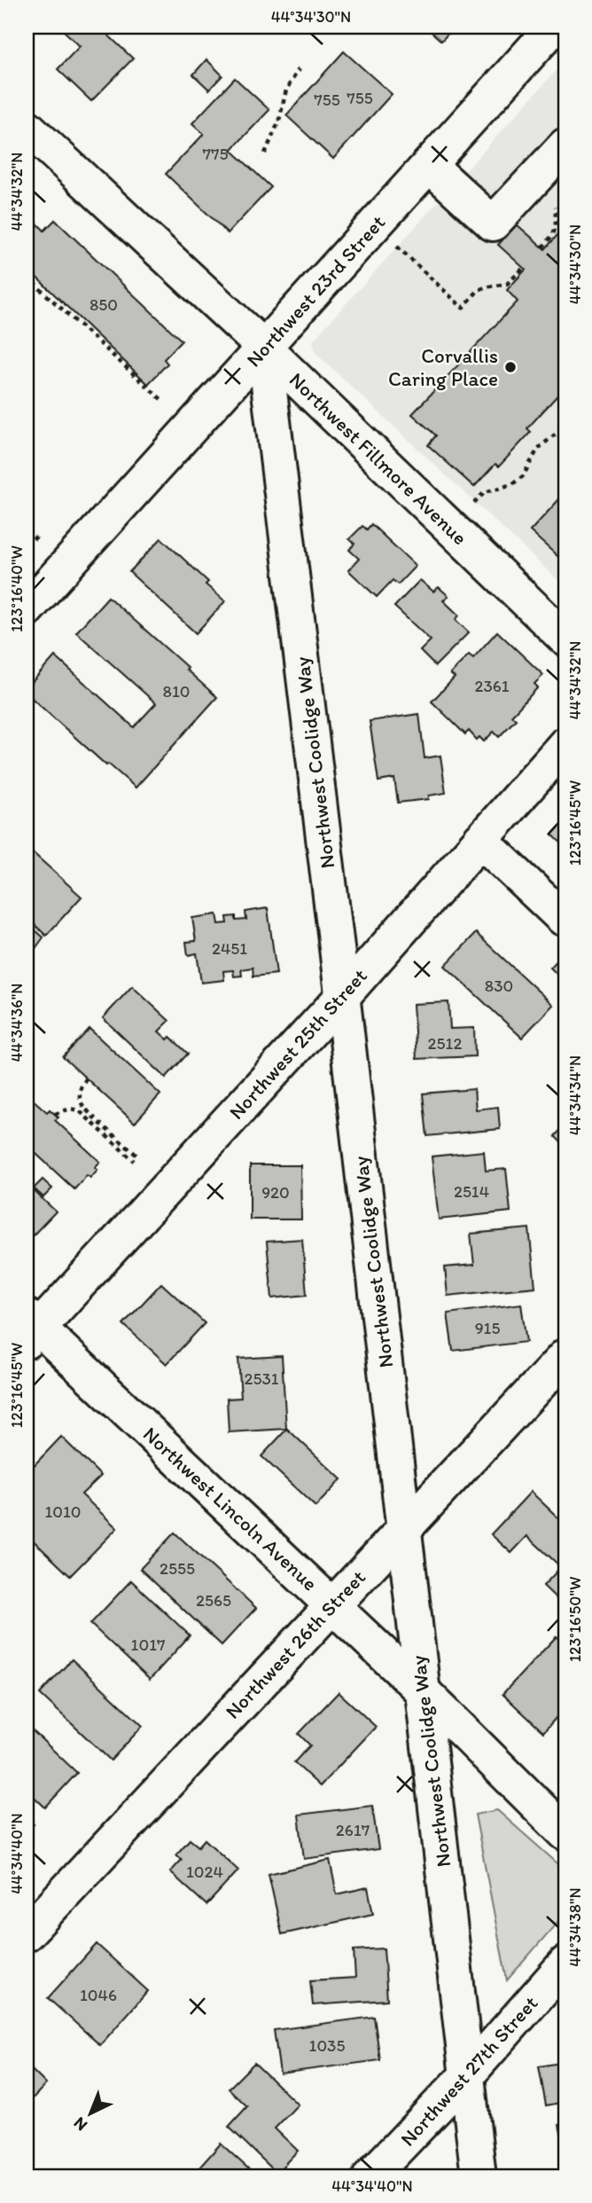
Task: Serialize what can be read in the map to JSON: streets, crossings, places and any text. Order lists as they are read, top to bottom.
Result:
{
  "streets": {
    "street": [
      "Northwest 23rd Street",
      "Northwest Fillmore Avenue",
      "Northwest Coolidge Way",
      "Northwest 25th Street",
      "Northwest Lincoln Avenue",
      "Northwest 26th Street",
      "Northwest 27th Street"
    ]
  },
  "crossings": [
    ["Northwest 23rd Street", "Northwest Fillmore Avenue"],
    ["Northwest 23rd Street", "Northwest Coolidge Way"],
    ["Northwest Fillmore Avenue", "Northwest Coolidge Way"],
    ["Northwest Coolidge Way", "Northwest 25th Street"],
    ["Northwest Coolidge Way", "Northwest Lincoln Avenue"],
    ["Northwest Coolidge Way", "Northwest 26th Street"],
    ["Northwest Coolidge Way", "Northwest 27th Street"],
    ["Northwest 25th Street", "Northwest Lincoln Avenue"],
    ["Northwest Lincoln Avenue", "Northwest 26th Street"]
  ],
  "places": ["Corvallis Caring Place"],
  "house_numbers": [
    "755",
    "755",
    "775",
    "850",
    "2361",
    "810",
    "2451",
    "830",
    "2512",
    "2514",
    "920",
    "915",
    "2531",
    "1010",
    "2555",
    "2565",
    "1017",
    "2617",
    "1024",
    "1046",
    "1035"
  ],
  "north": "bottom left",
  "coordinates": [
    "44°34'30\"N",
    "44°34'32\"N",
    "123°16'40\"W",
    "123°16'45\"W",
    "44°34'36\"N",
    "44°34'34\"N",
    "123°16'50\"W",
    "44°34'40\"N",
    "44°34'38\"N"
  ]
}
